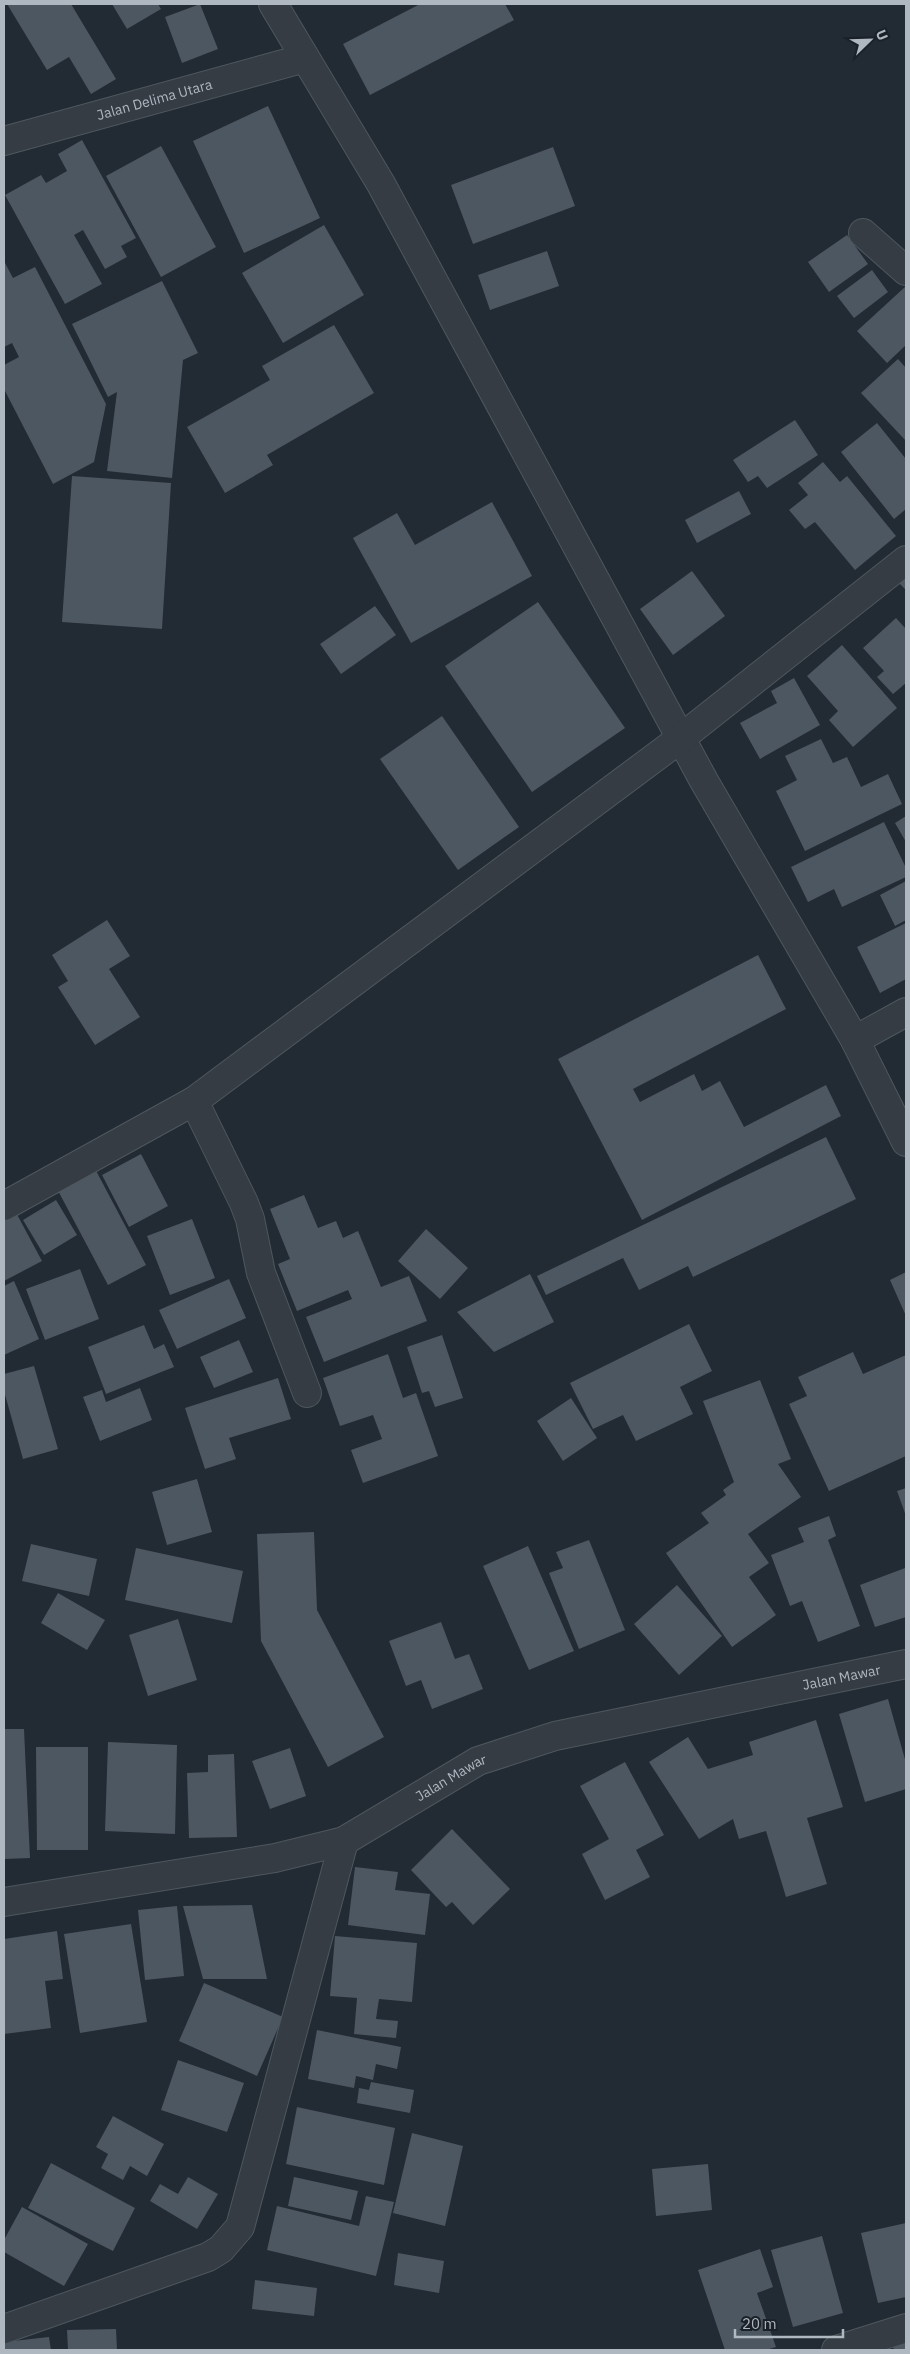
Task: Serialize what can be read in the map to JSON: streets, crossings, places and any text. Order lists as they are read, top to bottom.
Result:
{
  "streets": {
    "street": ["Jalan Delima Utara", "Jalan Mawar"]
  },
  "scale_bar": "20 m",
  "north": "top right"
}
